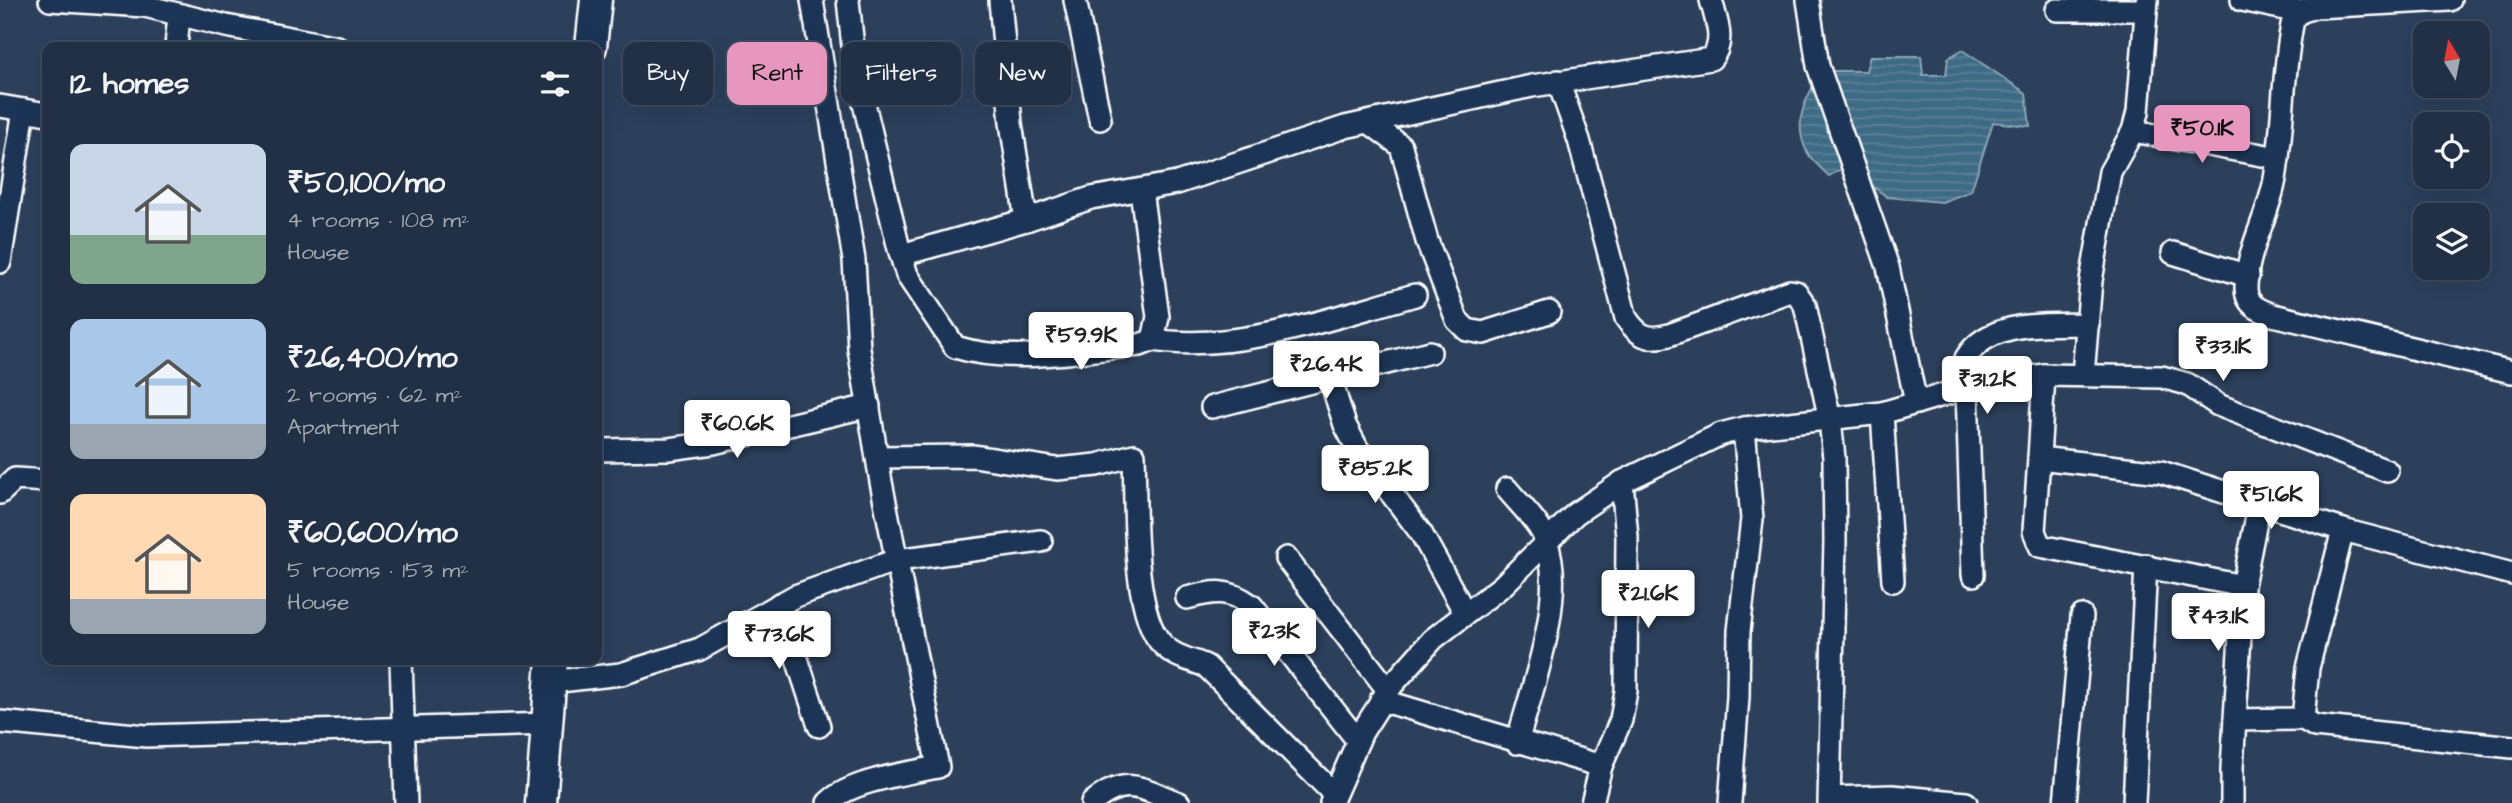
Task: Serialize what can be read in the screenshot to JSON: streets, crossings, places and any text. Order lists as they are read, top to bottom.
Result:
{
  "north": "top",
  "page": {
    "chip": [
      "Buy",
      "Rent",
      "Filters",
      "New"
    ],
    "heading": "12 homes",
    "price": [
      "₹50.1K",
      "₹59.9K",
      "₹33.1K",
      "₹26.4K",
      "₹31.2K",
      "₹60.6K",
      "₹85.2K",
      "₹51.6K",
      "₹21.6K",
      "₹43.1K",
      "₹23K",
      "₹73.6K"
    ],
    "list": [
      {
        "name": "₹50,100/mo",
        "note": "4 rooms · 108 m² · House"
      },
      {
        "name": "₹26,400/mo",
        "note": "2 rooms · 62 m² · Apartment"
      },
      {
        "name": "₹60,600/mo",
        "note": "5 rooms · 153 m² · House"
      }
    ]
  }
}
